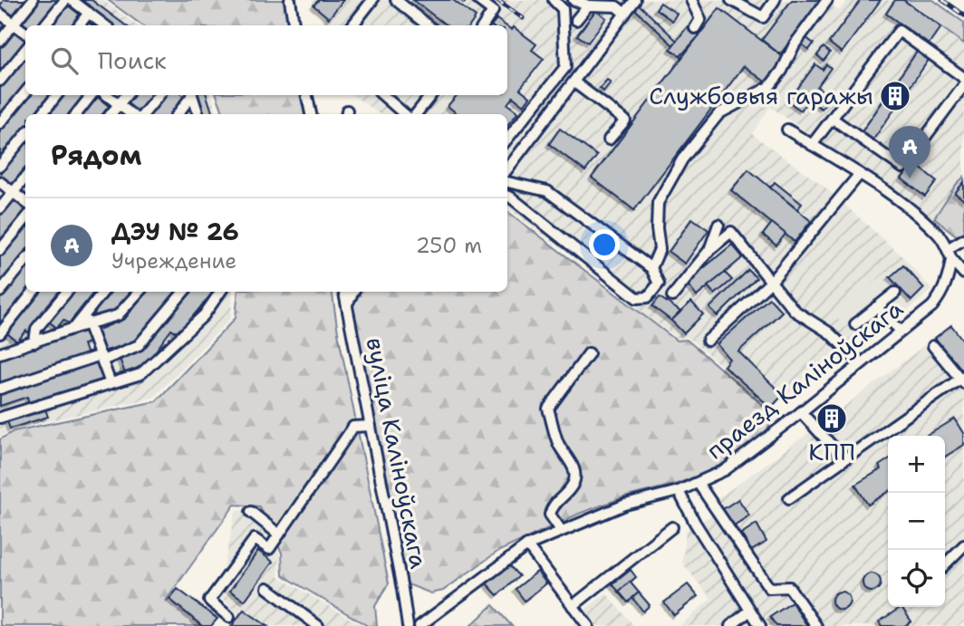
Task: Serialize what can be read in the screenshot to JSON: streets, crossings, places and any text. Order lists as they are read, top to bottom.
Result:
{
  "streets": {
    "street": ["праезд Каліноўскага", "вуліца Каліноўскага"]
  },
  "places": {
    "building": ["Службовыя гаражы", "КПП"]
  },
  "page": {
    "search": "Поиск",
    "heading": "Рядом",
    "pins": "A",
    "list": [
      {
        "mark": "A",
        "name": "ДЭУ № 26",
        "note": "Учреждение",
        "value": "250 m"
      }
    ],
    "map_buttons": ["+", "−"]
  }
}
